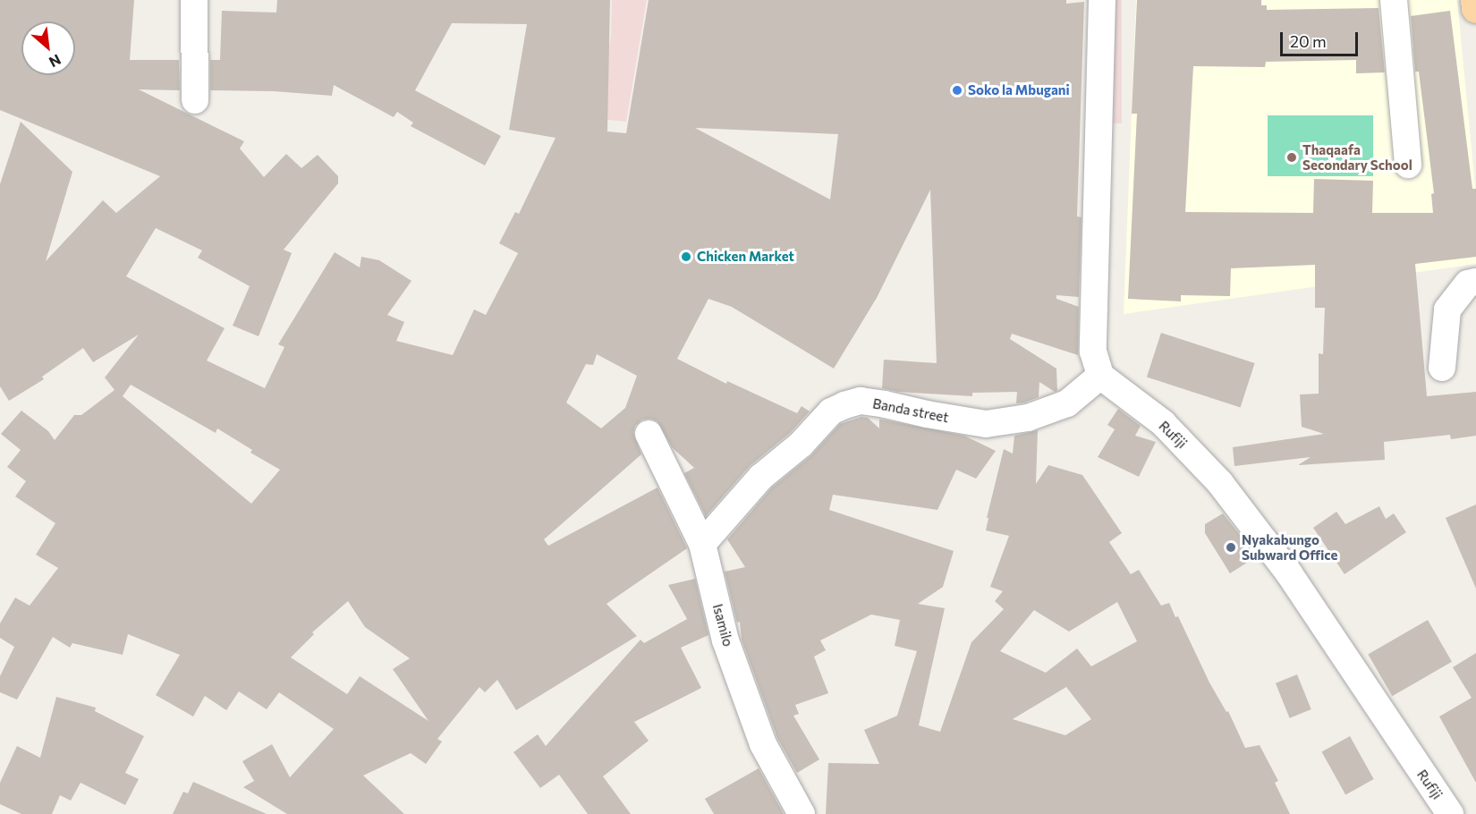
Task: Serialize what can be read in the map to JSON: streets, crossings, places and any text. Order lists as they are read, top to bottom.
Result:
{
  "streets": {
    "street": ["Banda street", "Rufiji", "Isamilo"]
  },
  "crossings": [
    ["Banda street", "Rufiji"],
    ["Banda street", "Isamilo"]
  ],
  "places": [
    "Soko la Mbugani",
    "Thaqaafa Secondary School",
    "Chicken Market",
    "Nyakabungo Subward Office"
  ],
  "scale_bar": "20 m",
  "north": "bottom right"
}
